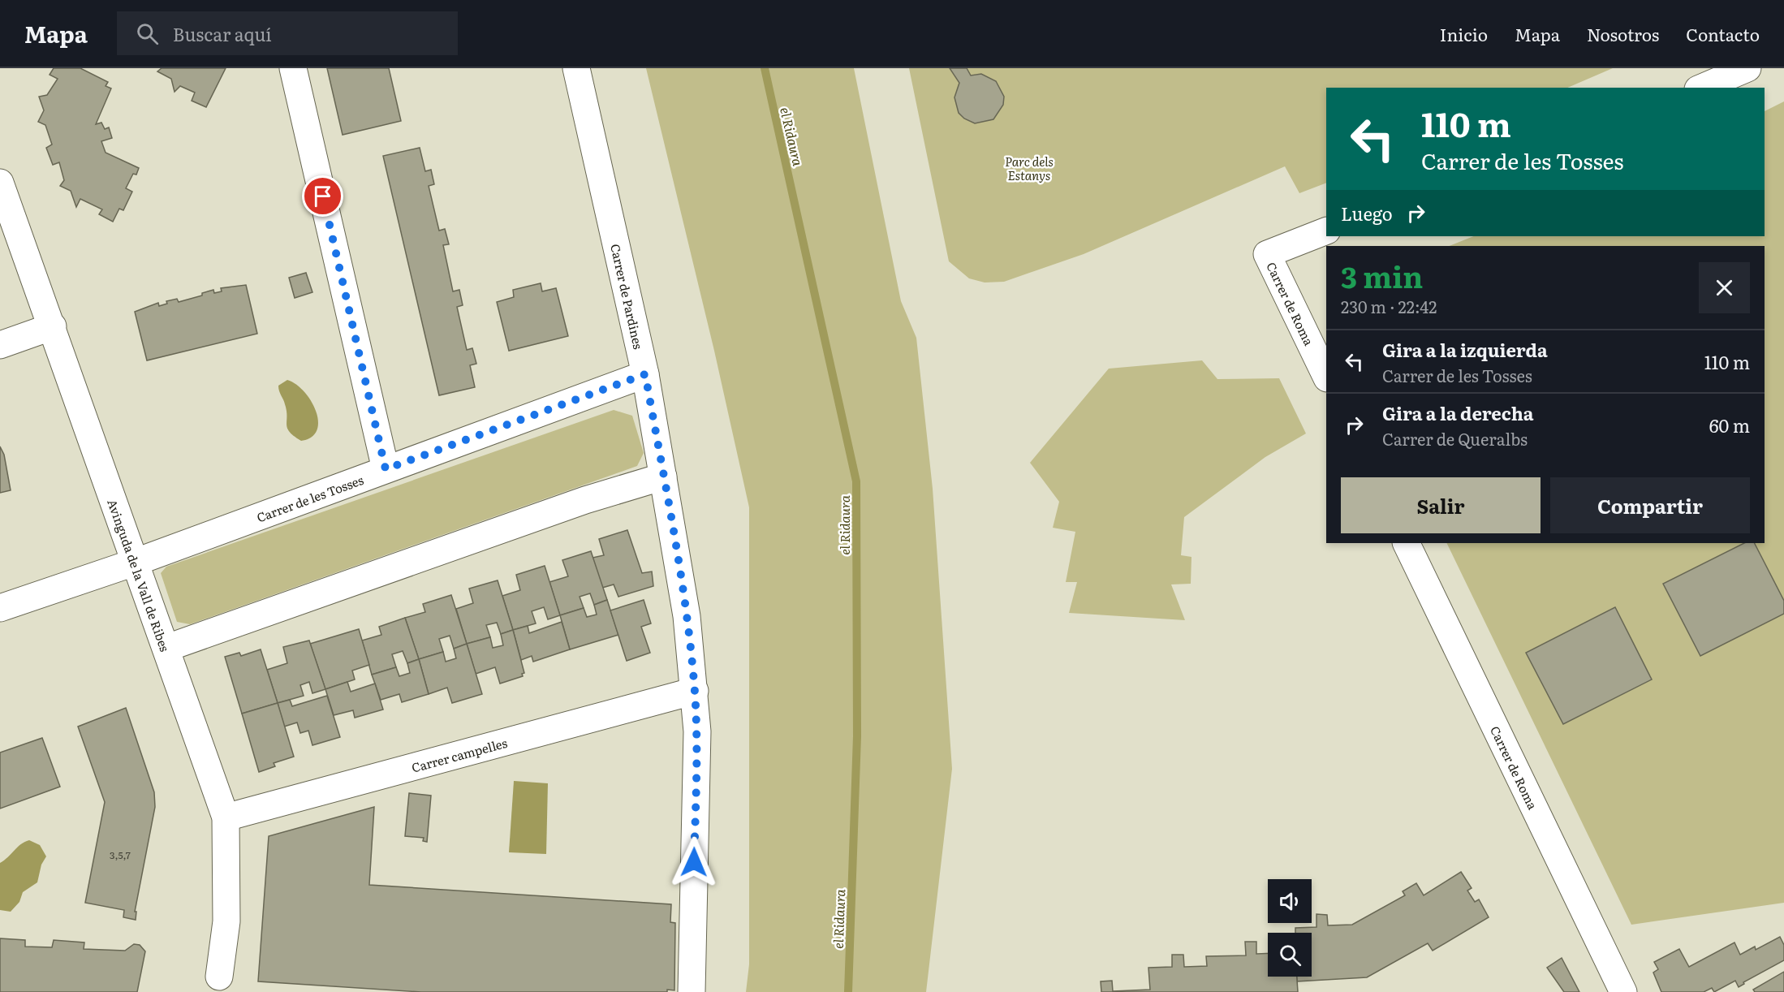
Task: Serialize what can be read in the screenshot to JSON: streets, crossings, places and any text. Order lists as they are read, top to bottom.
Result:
{
  "streets": {
    "street": [
      "Carrer de Pardines",
      "Carrer de Roma",
      "Carrer de les Tosses",
      "Avinguda de la Vall de Ribes",
      "Carrer campelles"
    ]
  },
  "crossings": [
    ["Carrer de Pardines", "Carrer de les Tosses"],
    ["Carrer de Pardines", "Carrer campelles"],
    ["Carrer de les Tosses", "Avinguda de la Vall de Ribes"],
    ["Avinguda de la Vall de Ribes", "Carrer campelles"]
  ],
  "water": ["el Ridaura"],
  "parks": ["Parc dels Estanys"],
  "house_numbers": ["3,5,7"],
  "page": {
    "header": "Mapa",
    "search": "Buscar aquí",
    "nav": [
      "Inicio",
      "Mapa",
      "Nosotros",
      "Contacto"
    ],
    "turn": ["110 m", "Carrer de les Tosses"],
    "then": "Luego",
    "heading": ["3 min", "230 m · 22:42"],
    "list": [
      {
        "name": "Gira a la izquierda",
        "note": "Carrer de les Tosses",
        "value": "110 m"
      },
      {
        "name": "Gira a la derecha",
        "note": "Carrer de Queralbs",
        "value": "60 m"
      }
    ],
    "buttons": ["Salir", "Compartir"]
  }
}
